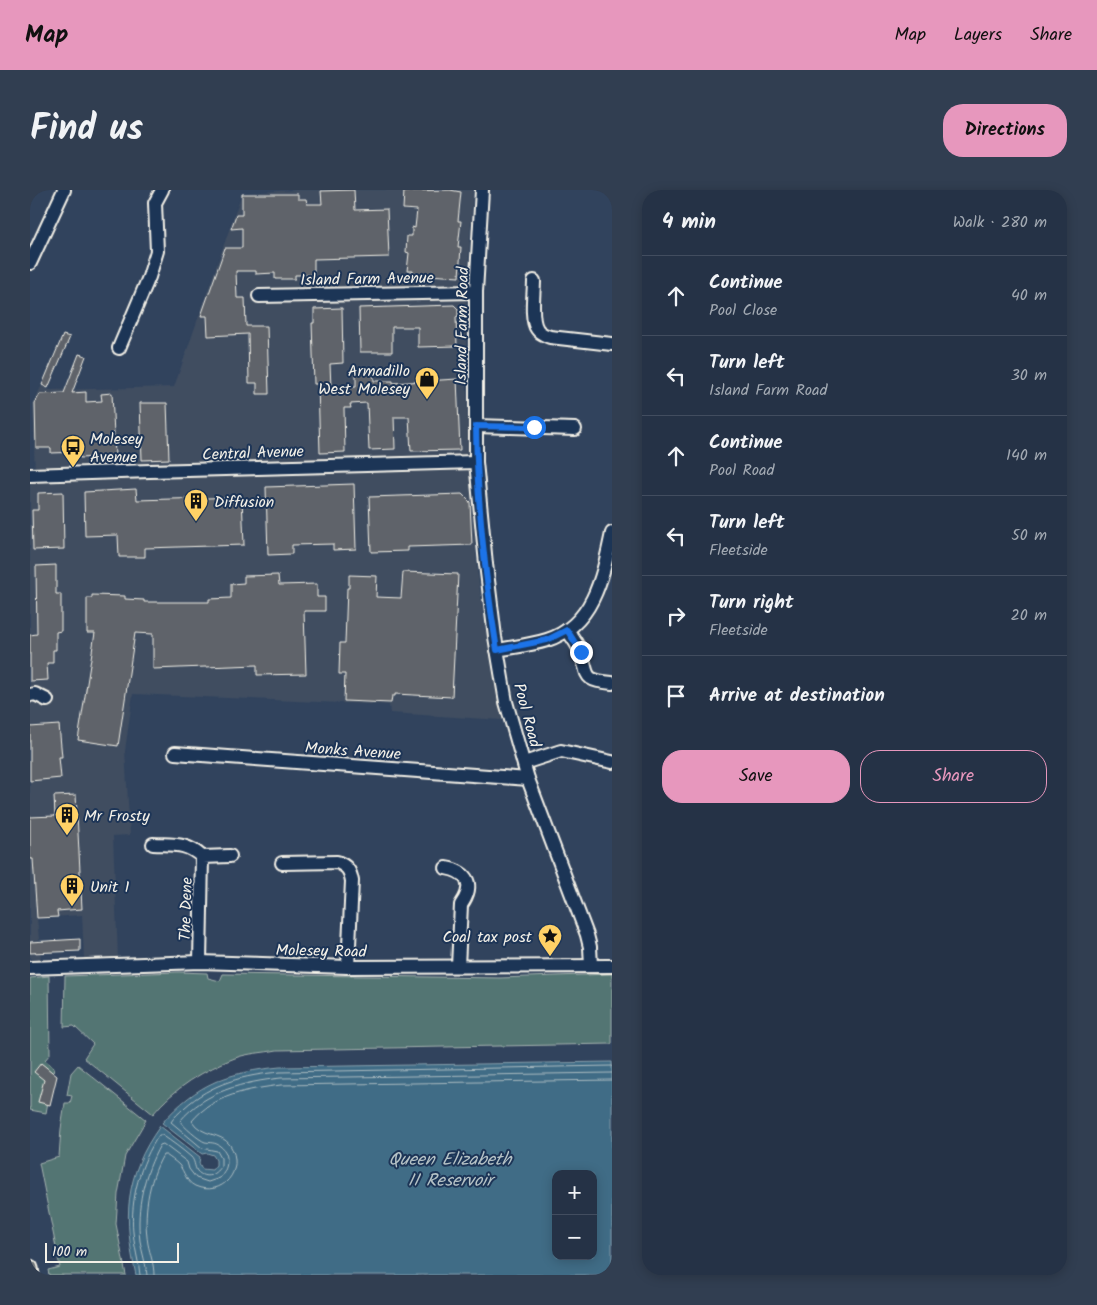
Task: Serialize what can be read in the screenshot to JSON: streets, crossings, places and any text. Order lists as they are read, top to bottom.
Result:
{
  "streets": {
    "street": [
      "Island Farm Avenue",
      "Island Farm Road",
      "Central Avenue",
      "Pool Road",
      "Monks Avenue",
      "The Dene",
      "Molesey Road"
    ]
  },
  "crossings": [
    ["Island Farm Avenue", "Island Farm Road"],
    ["Island Farm Road", "Central Avenue"],
    ["Island Farm Road", "Pool Road"],
    ["Central Avenue", "Pool Road"],
    ["Pool Road", "Monks Avenue"],
    ["Pool Road", "Molesey Road"],
    ["The Dene", "Molesey Road"]
  ],
  "water": ["Queen Elizabeth II Reservoir"],
  "places": {
    "shop": ["Armadillo West Molesey"],
    "bus stop": ["Molesey Avenue"],
    "building": ["Diffusion", "Mr Frosty", "Unit 1"],
    "place": ["Coal tax post"]
  },
  "scale_bar": "100 m",
  "page": {
    "header": "Map",
    "nav": ["Map", "Layers", "Share"],
    "title": "Find us",
    "buttons": [
      "Directions",
      ["Save", "Share"]
    ],
    "heading": ["4 min", "Walk · 280 m"],
    "list": [
      ["Continue", "Pool Close", "40 m"],
      ["Turn left", "Island Farm Road", "30 m"],
      ["Continue", "Pool Road", "140 m"],
      ["Turn left", "Fleetside", "50 m"],
      ["Turn right", "Fleetside", "20 m"],
      "Arrive at destination"
    ],
    "map_buttons": ["+", "−"],
    "scale": "100 m"
  }
}
